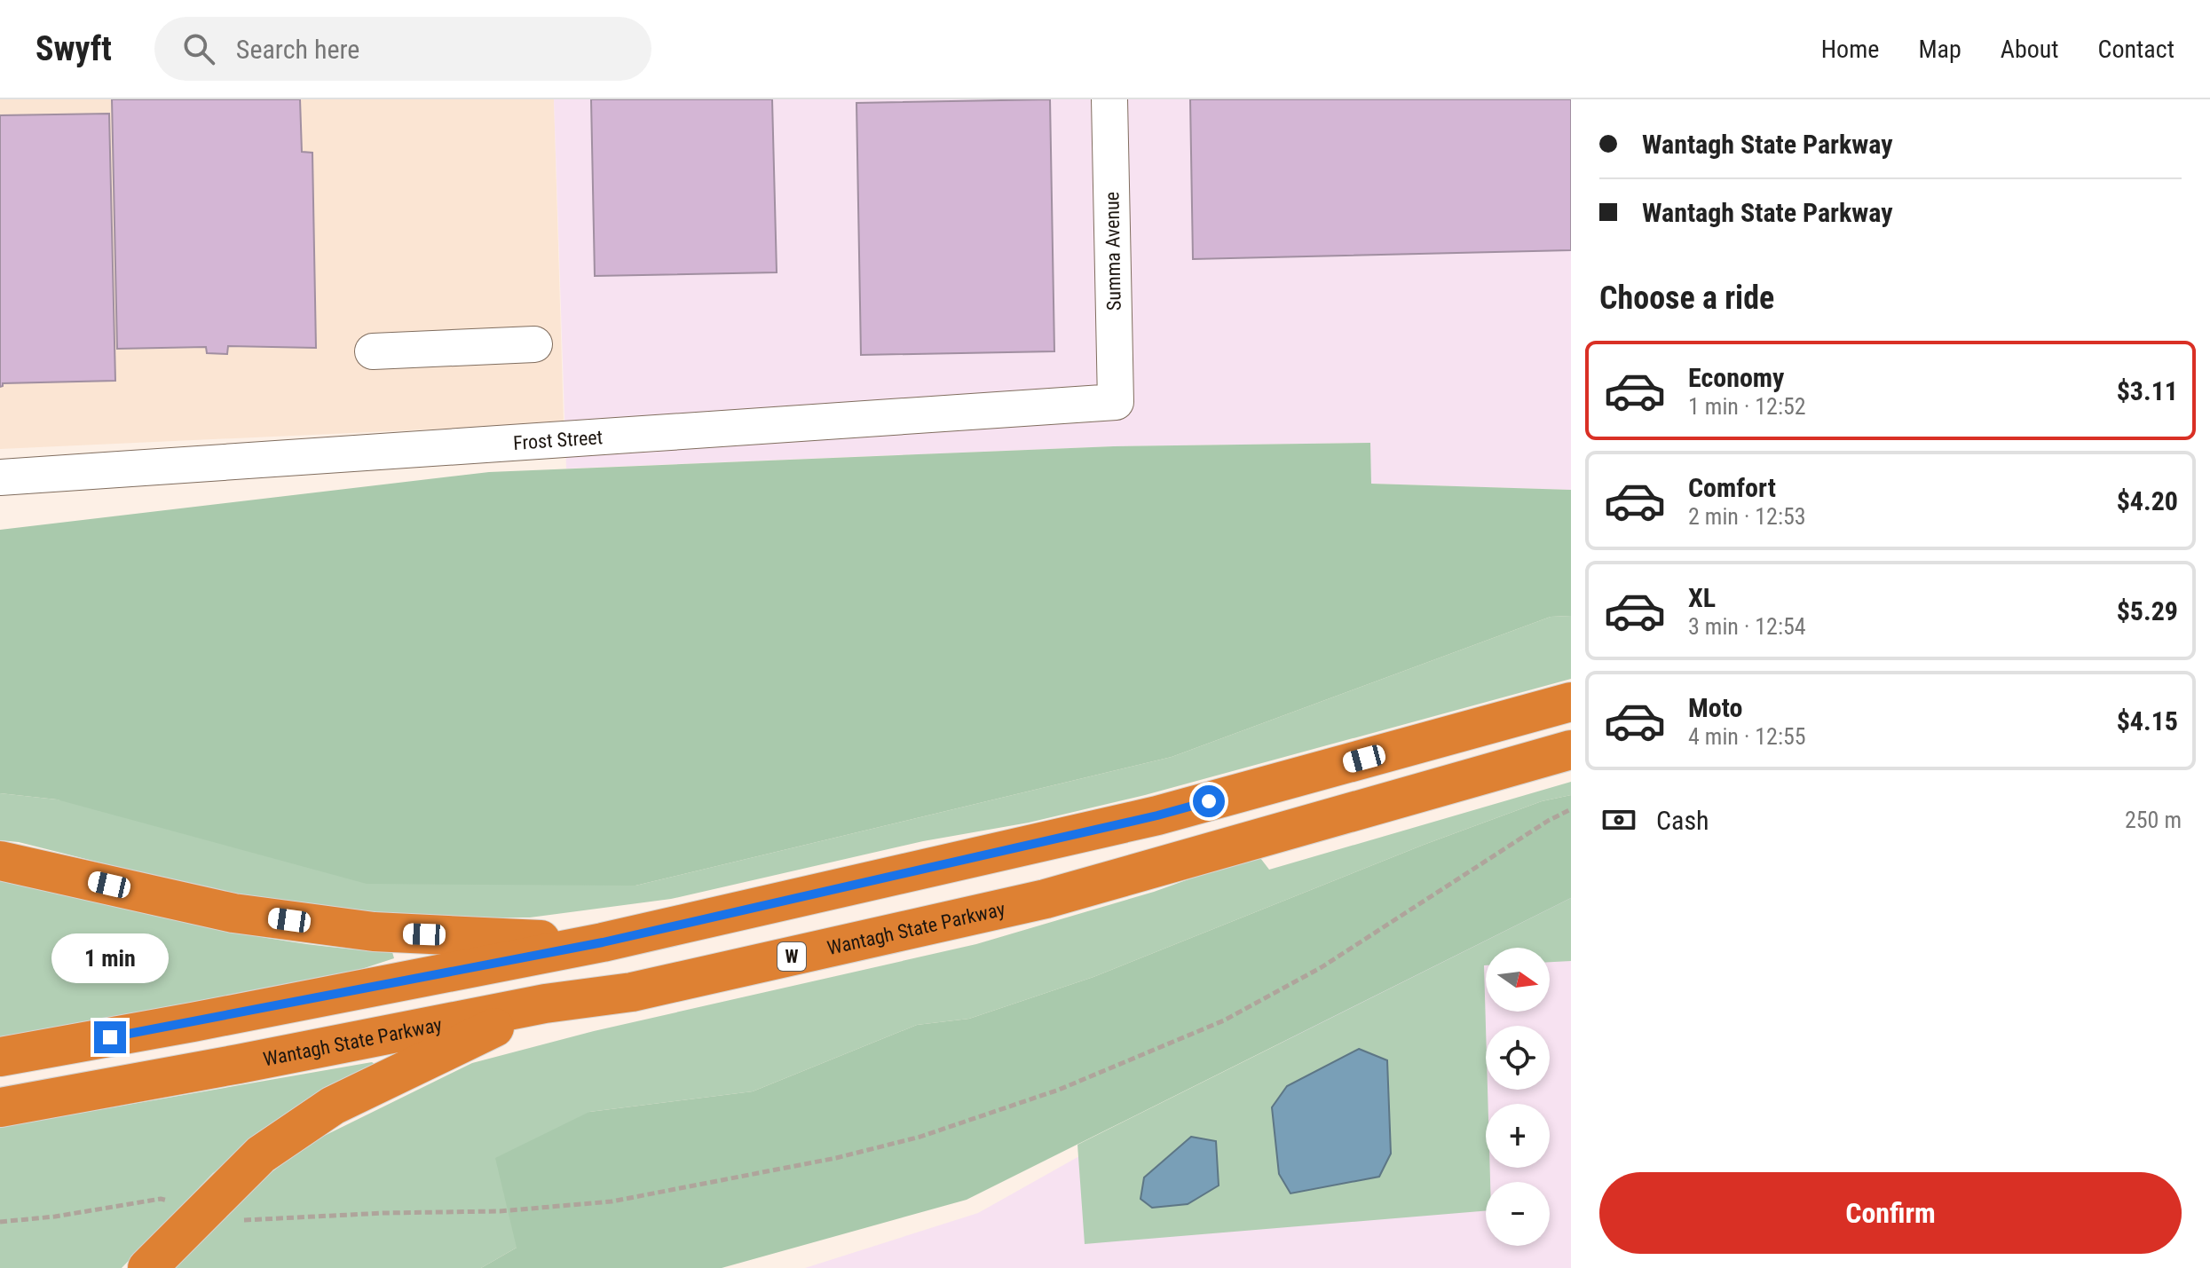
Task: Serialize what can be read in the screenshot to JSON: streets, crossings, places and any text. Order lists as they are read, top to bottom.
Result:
{
  "streets": {
    "highway": ["Wantagh State Parkway", "W"],
    "street": ["Summa Avenue", "Frost Street"]
  },
  "crossings": [
    ["Summa Avenue", "Frost Street"]
  ],
  "north": "right",
  "page": {
    "header": "Swyft",
    "search": "Search here",
    "nav": [
      "Home",
      "Map",
      "About",
      "Contact"
    ],
    "banner": ["Wantagh State Parkway", "Wantagh State Parkway"],
    "heading": "Choose a ride",
    "list": [
      {
        "name": "Economy",
        "note": "1 min · 12:52",
        "value": "$3.11"
      },
      {
        "name": "Comfort",
        "note": "2 min · 12:53",
        "value": "$4.20"
      },
      {
        "name": "XL",
        "note": "3 min · 12:54",
        "value": "$5.29"
      },
      {
        "name": "Moto",
        "note": "4 min · 12:55",
        "value": "$4.15"
      }
    ],
    "pay": ["Cash", "250 m"],
    "bubble": "1 min",
    "map_buttons": ["+", "−"],
    "buttons": "Confirm"
  }
}
